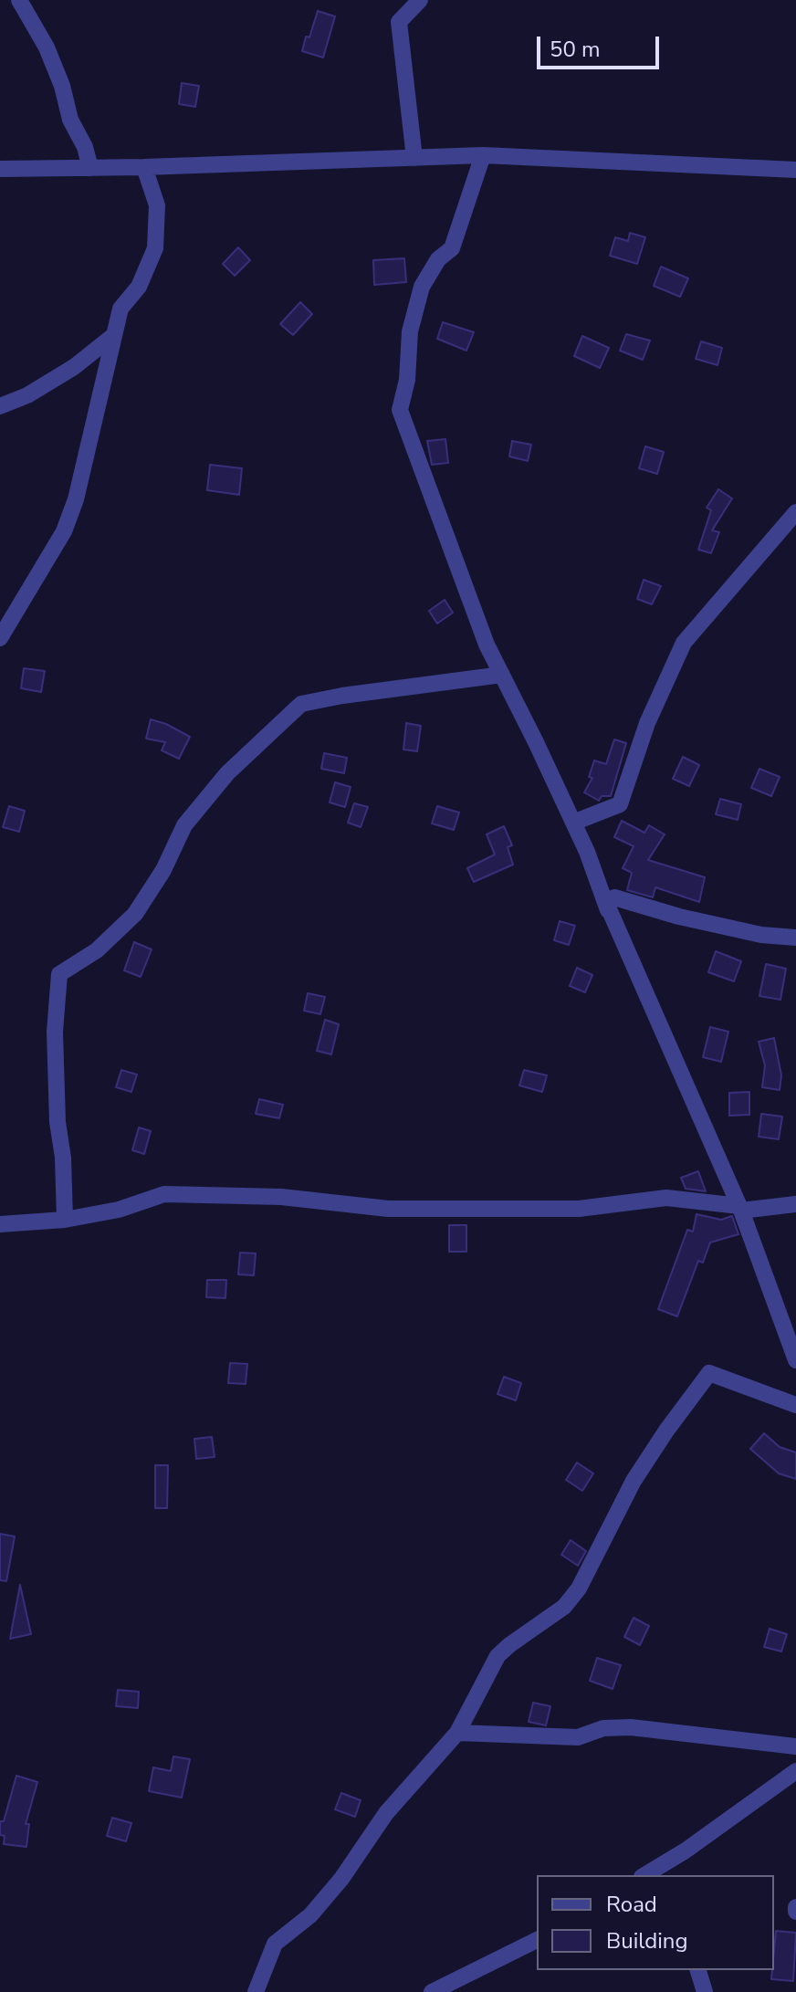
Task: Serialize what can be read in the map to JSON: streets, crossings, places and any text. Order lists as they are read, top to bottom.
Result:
{
  "legend": ["Road", "Building"],
  "scale_bar": "50 m"
}
